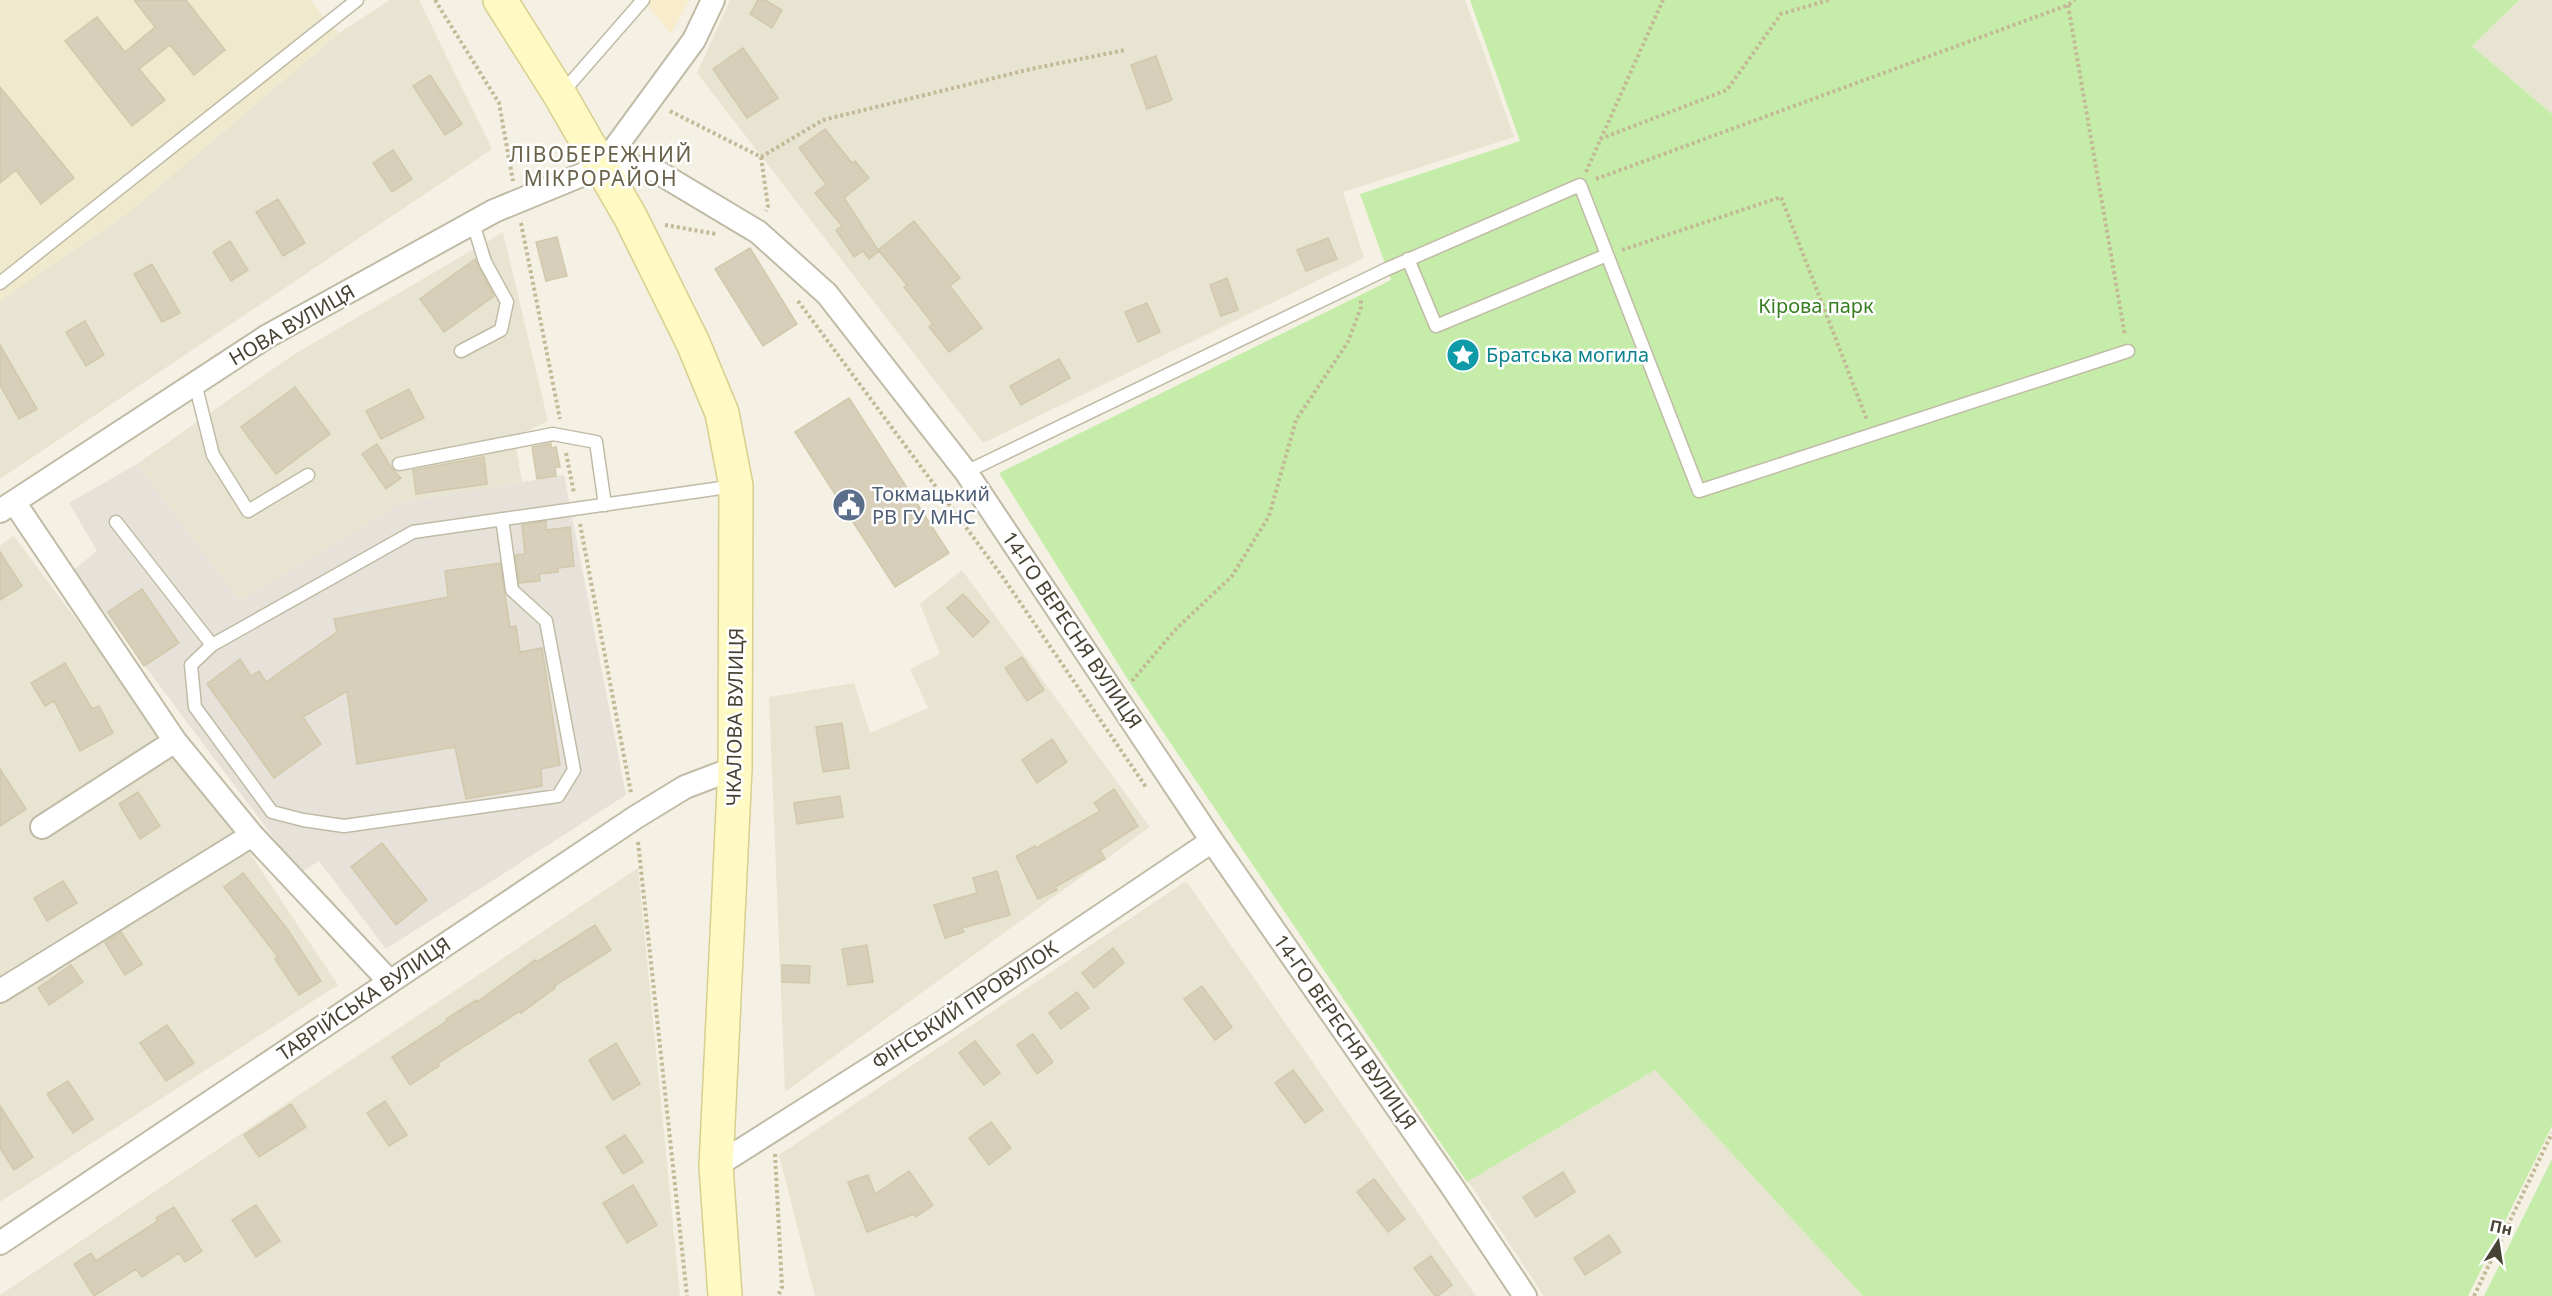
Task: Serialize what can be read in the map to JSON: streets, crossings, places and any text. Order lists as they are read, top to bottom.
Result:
{
  "streets": {
    "main road": ["ЧКАЛОВА ВУЛИЦЯ"],
    "street": [
      "НОВА ВУЛИЦЯ",
      "14-ГО ВЕРЕСНЯ ВУЛИЦЯ",
      "ТАВРІЙСЬКА ВУЛИЦЯ",
      "ФІНСЬКИЙ ПРОВУЛОК"
    ]
  },
  "crossings": [
    ["НОВА ВУЛИЦЯ", "14-ГО ВЕРЕСНЯ ВУЛИЦЯ"],
    ["НОВА ВУЛИЦЯ", "ЧКАЛОВА ВУЛИЦЯ"],
    ["14-ГО ВЕРЕСНЯ ВУЛИЦЯ", "ЧКАЛОВА ВУЛИЦЯ"],
    ["14-ГО ВЕРЕСНЯ ВУЛИЦЯ", "ФІНСЬКИЙ ПРОВУЛОК"],
    ["ЧКАЛОВА ВУЛИЦЯ", "ТАВРІЙСЬКА ВУЛИЦЯ"],
    ["ЧКАЛОВА ВУЛИЦЯ", "ФІНСЬКИЙ ПРОВУЛОК"]
  ],
  "districts": ["ЛІВОБЕРЕЖНИЙ МІКРОРАЙОН"],
  "parks": ["Кірова парк"],
  "places": {
    "place": ["Братська могила"],
    "public building": ["Токмацький РВ ГУ МНС"]
  },
  "north": "top"
}
